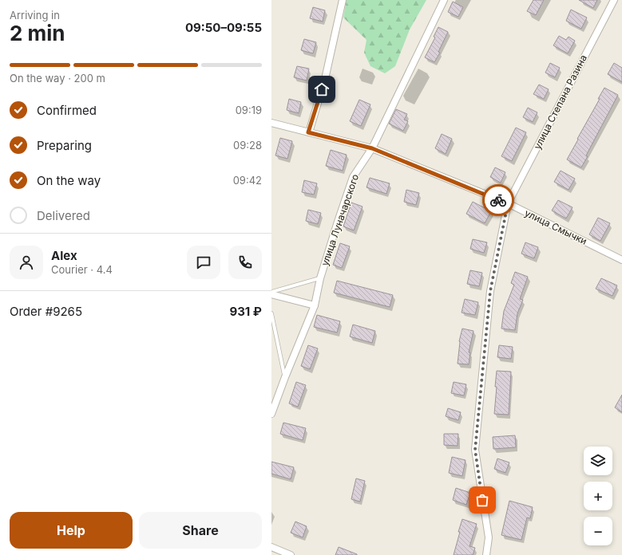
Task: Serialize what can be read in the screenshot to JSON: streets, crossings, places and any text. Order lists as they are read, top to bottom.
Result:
{
  "streets": {
    "street": ["улица Степана Разина", "улица Луначарского", "улица Смычки"]
  },
  "crossings": [
    ["улица Степана Разина", "улица Смычки"],
    ["улица Луначарского", "улица Смычки"]
  ],
  "page": {
    "heading": ["2 min", "Arriving in", "09:50–09:55"],
    "panel": [
      "Alex",
      "Courier · 4.4",
      "Order #9265",
      "931 ₽"
    ],
    "bar": "On the way · 200 m",
    "list": [
      ["Confirmed", "09:19"],
      ["Preparing", "09:28"],
      ["On the way", "09:42"],
      "Delivered"
    ],
    "map_buttons": ["+", "−"],
    "buttons": ["Help", "Share"]
  }
}
